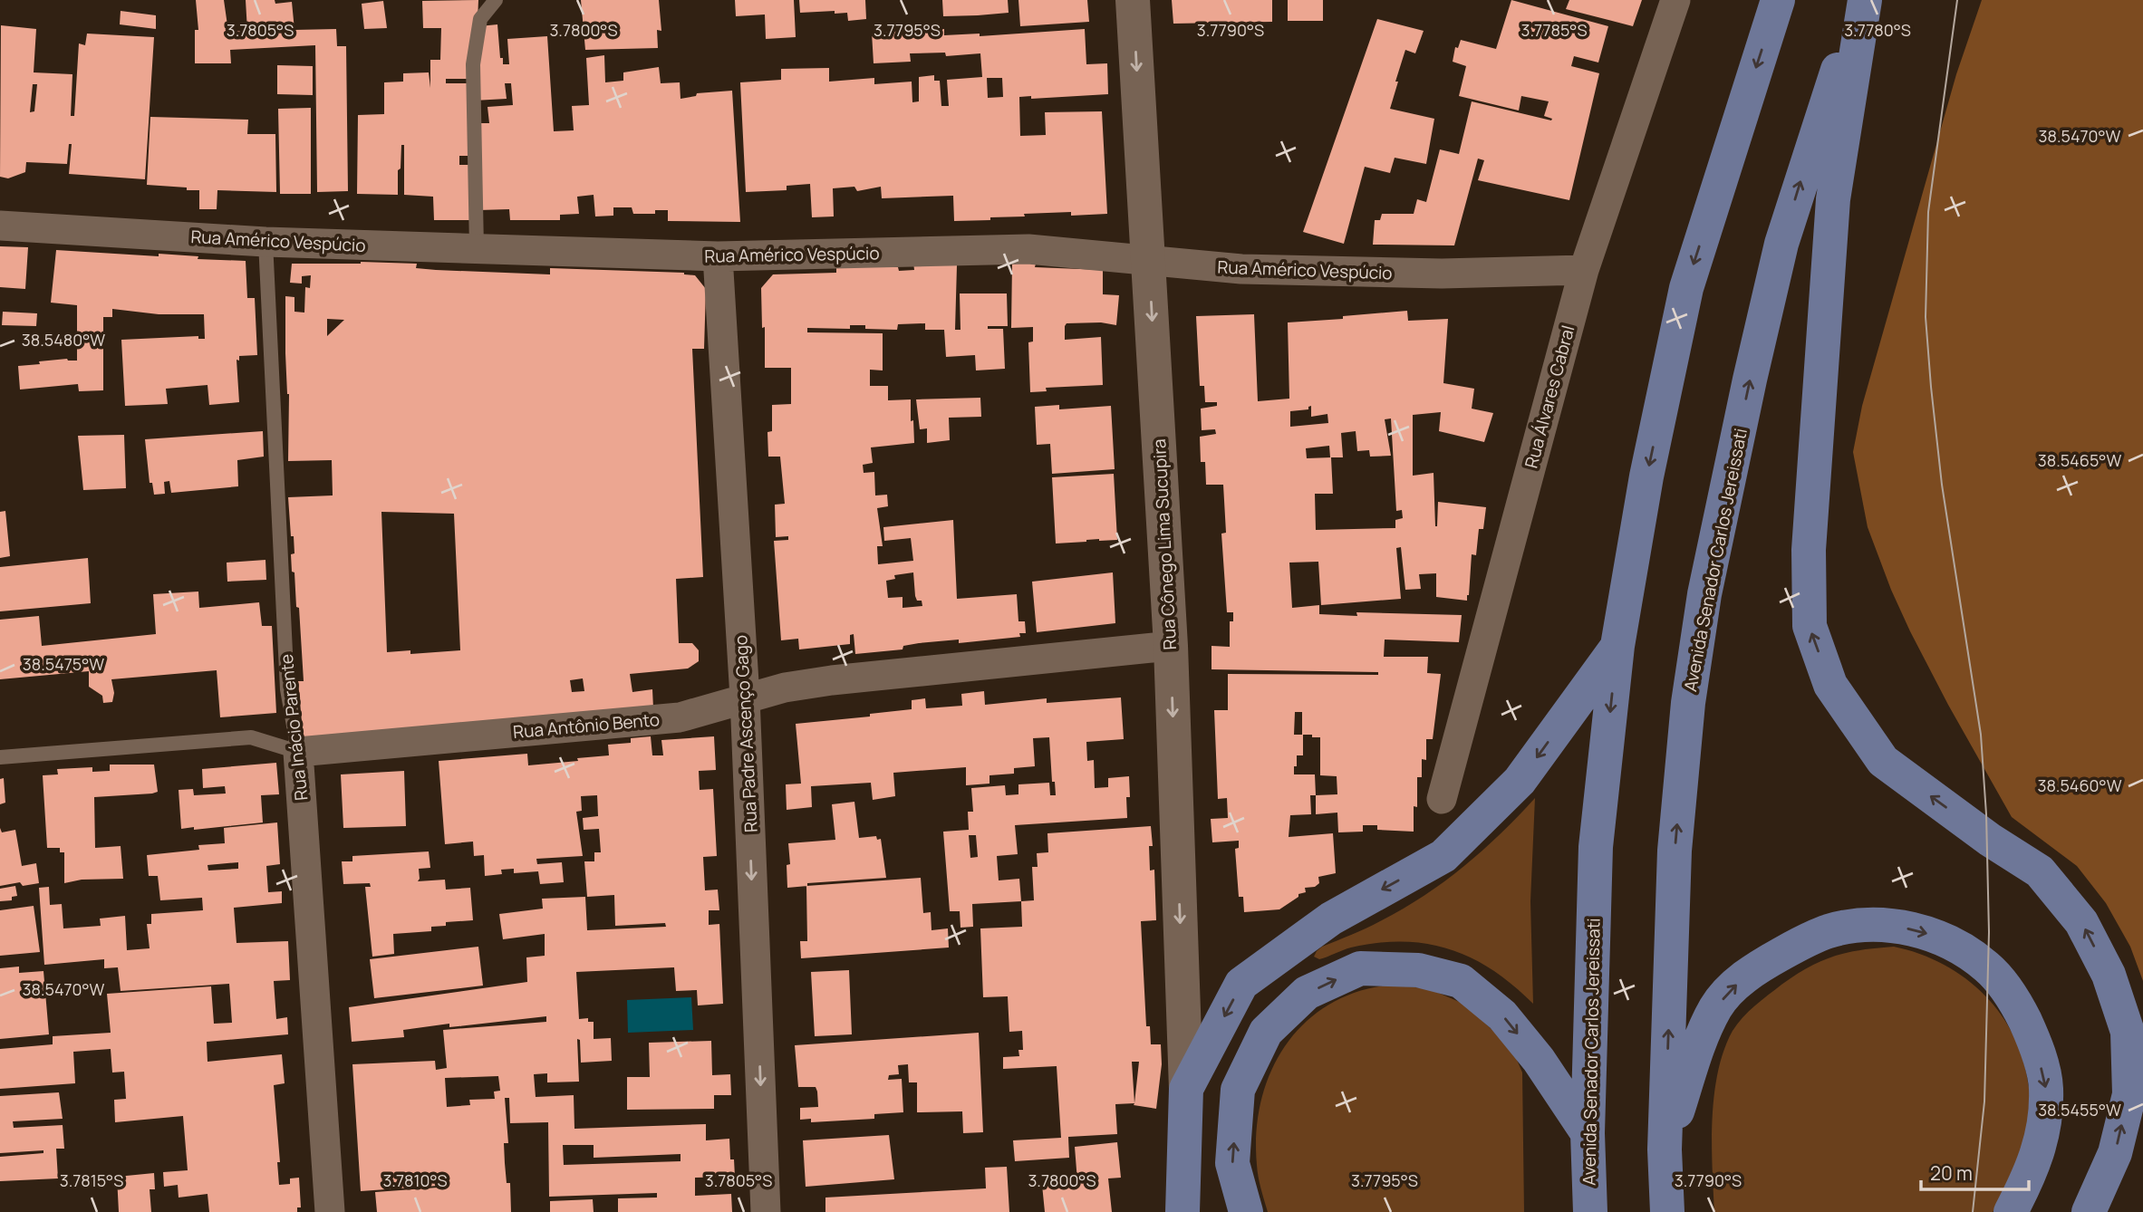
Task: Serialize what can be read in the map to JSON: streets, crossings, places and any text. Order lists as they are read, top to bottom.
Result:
{
  "streets": {
    "main road": ["Avenida Senador Carlos Jereissati"],
    "street": [
      "Rua Américo Vespúcio",
      "Rua Álvares Cabral",
      "Rua Cônego Lima Sucupira",
      "Rua Antônio Bento",
      "Rua Inácio Parente",
      "Rua Padre Ascenço Gago"
    ]
  },
  "crossings": [
    ["Rua Américo Vespúcio", "Rua Álvares Cabral"],
    ["Rua Américo Vespúcio", "Rua Cônego Lima Sucupira"],
    ["Rua Américo Vespúcio", "Rua Inácio Parente"],
    ["Rua Américo Vespúcio", "Rua Padre Ascenço Gago"],
    ["Rua Cônego Lima Sucupira", "Rua Antônio Bento"],
    ["Rua Antônio Bento", "Rua Inácio Parente"],
    ["Rua Antônio Bento", "Rua Padre Ascenço Gago"]
  ],
  "one_way": ["Rua Cônego Lima Sucupira", "Rua Padre Ascenço Gago"],
  "scale_bar": "20 m",
  "coordinates": [
    "3.7805°S",
    "3.7800°S",
    "3.7795°S",
    "3.7790°S",
    "3.7785°S",
    "3.7780°S",
    "38.5470°W",
    "38.5480°W",
    "38.5465°W",
    "38.5475°W",
    "38.5460°W",
    "38.5455°W",
    "3.7815°S",
    "3.7810°S"
  ]
}
